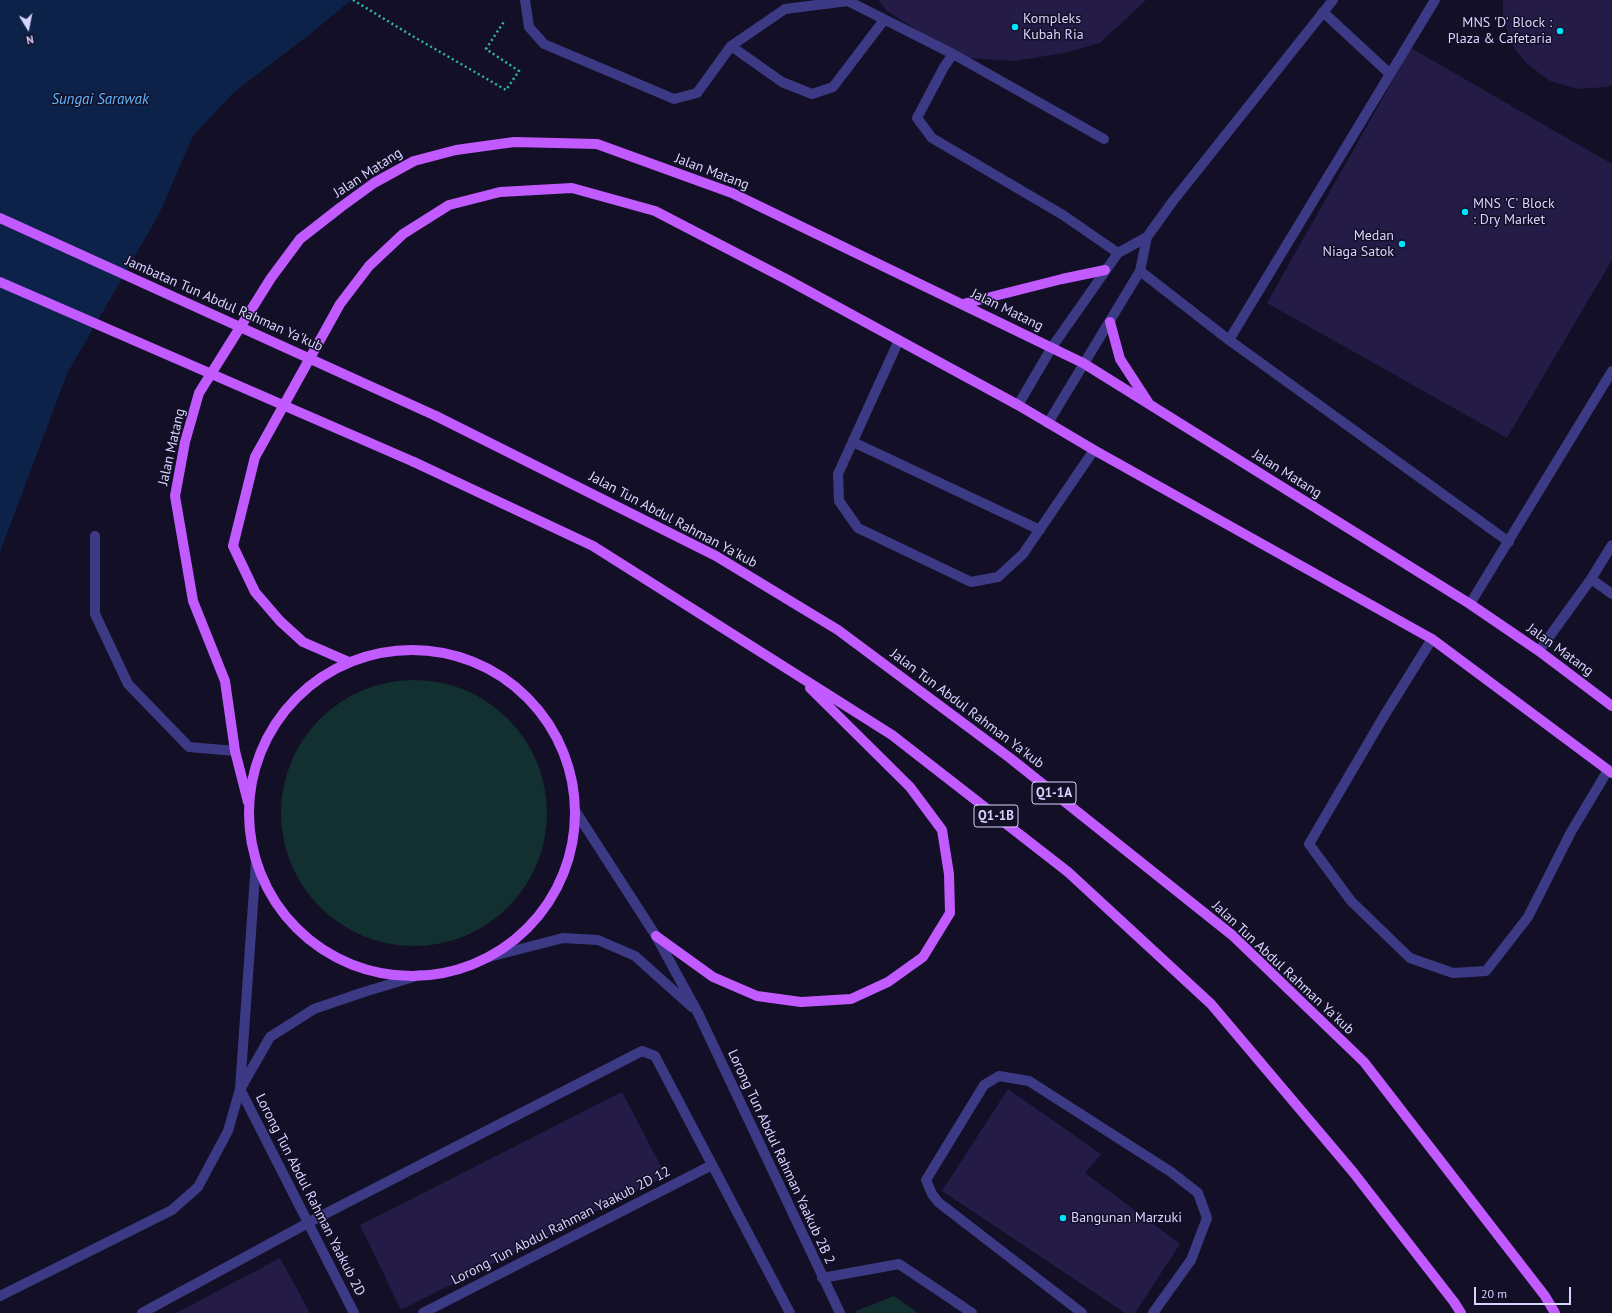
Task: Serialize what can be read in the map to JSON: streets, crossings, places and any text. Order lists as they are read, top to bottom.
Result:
{
  "streets": {
    "main road": [
      "Jalan Matang",
      "Jambatan Tun Abdul Rahman Ya'kub",
      "Jalan Tun Abdul Rahman Ya'kub",
      "Q1-1A",
      "Q1-1B"
    ],
    "street": ["Lorong Tun Abdul Rahman Yaakub 2B 2", "Lorong Tun Abdul Rahman Yaakub 2D", "Lorong Tun Abdul Rahman Yaakub 2D 12"]
  },
  "crossings": [
    ["Jambatan Tun Abdul Rahman Ya'kub", "Jalan Tun Abdul Rahman Ya'kub"]
  ],
  "water": ["Sungai Sarawak"],
  "places": [
    "Kompleks Kubah Ria",
    "MNS 'D' Block : Plaza & Cafetaria",
    "MNS 'C' Block : Dry Market",
    "Medan Niaga Satok",
    "Bangunan Marzuki"
  ],
  "scale_bar": "20 m",
  "north": "bottom"
}
